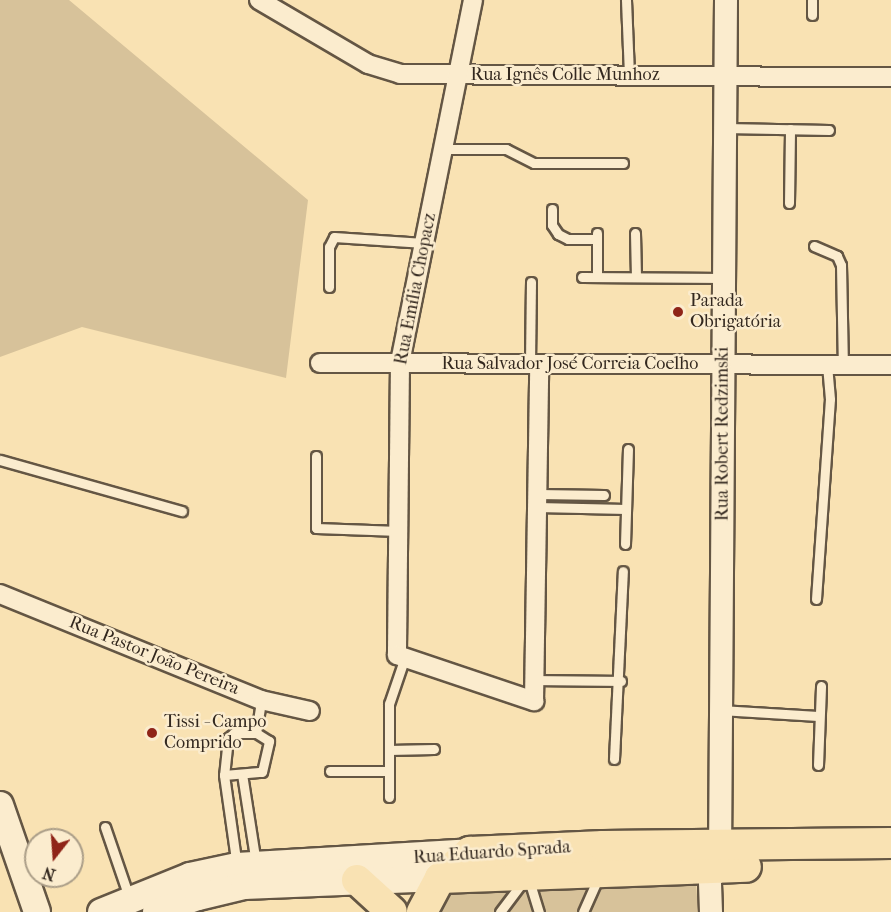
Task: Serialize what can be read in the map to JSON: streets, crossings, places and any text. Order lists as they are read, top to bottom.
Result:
{
  "streets": {
    "main road": ["Rua Eduardo Sprada"],
    "street": [
      "Rua Ignês Colle Munhoz",
      "Rua Emília Chopacz",
      "Rua Salvador José Correia Coelho",
      "Rua Robert Redzimski",
      "Rua Pastor João Pereira"
    ]
  },
  "crossings": [
    ["Rua Ignês Colle Munhoz", "Rua Emília Chopacz"],
    ["Rua Ignês Colle Munhoz", "Rua Robert Redzimski"],
    ["Rua Emília Chopacz", "Rua Salvador José Correia Coelho"],
    ["Rua Salvador José Correia Coelho", "Rua Robert Redzimski"],
    ["Rua Robert Redzimski", "Rua Eduardo Sprada"]
  ],
  "places": ["Parada Obrigatória", "Tissi - Campo Comprido"],
  "north": "bottom"
}
